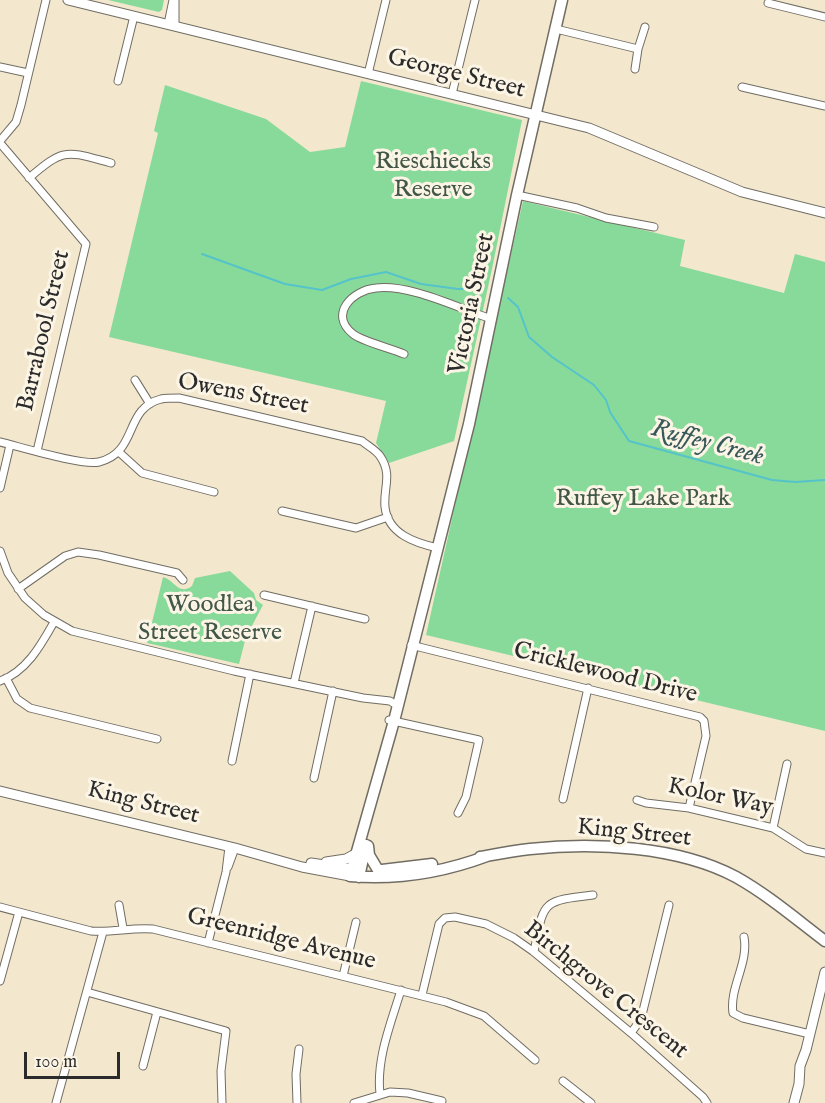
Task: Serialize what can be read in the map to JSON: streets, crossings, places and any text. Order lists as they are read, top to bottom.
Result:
{
  "streets": {
    "main road": ["George Street", "Victoria Street", "King Street"],
    "street": [
      "Barrabool Street",
      "Owens Street",
      "Cricklewood Drive",
      "Kolor Way",
      "Greenridge Avenue",
      "Birchgrove Crescent"
    ]
  },
  "crossings": [
    ["George Street", "Victoria Street"],
    ["Victoria Street", "Cricklewood Drive"],
    ["Victoria Street", "King Street"],
    ["Cricklewood Drive", "Kolor Way"],
    ["Greenridge Avenue", "Birchgrove Crescent"]
  ],
  "water": ["Ruffey Creek"],
  "parks": ["Rieschiecks Reserve", "Ruffey Lake Park", "Woodlea Street Reserve"],
  "scale_bar": "100 m"
}
